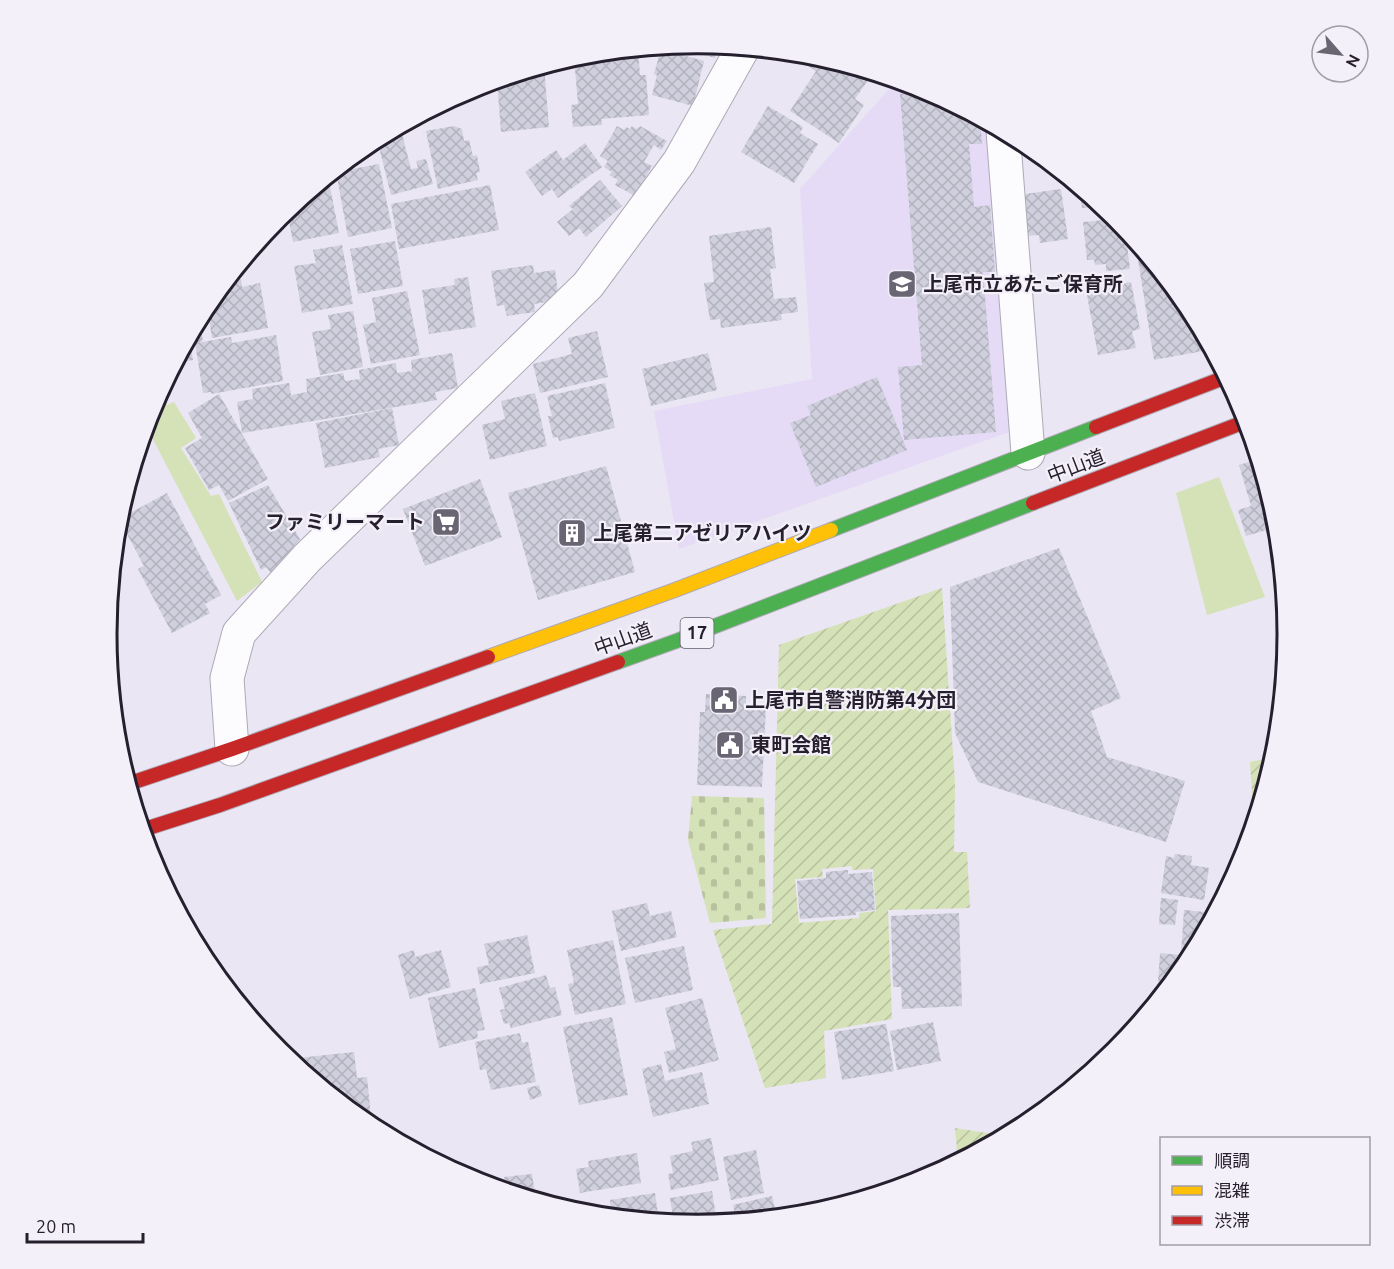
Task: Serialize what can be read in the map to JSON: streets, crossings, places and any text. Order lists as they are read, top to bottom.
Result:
{
  "streets": {
    "highway": ["中山道", "17"]
  },
  "places": {
    "school or university": ["上尾市立あたご保育所"],
    "supermarket": ["ファミリーマート"],
    "building": ["上尾第二アゼリアハイツ"],
    "public building": ["上尾市自警消防第4分団", "東町会館"]
  },
  "legend": ["順調", "混雑", "渋滞"],
  "scale_bar": "20 m",
  "north": "bottom right"
}
